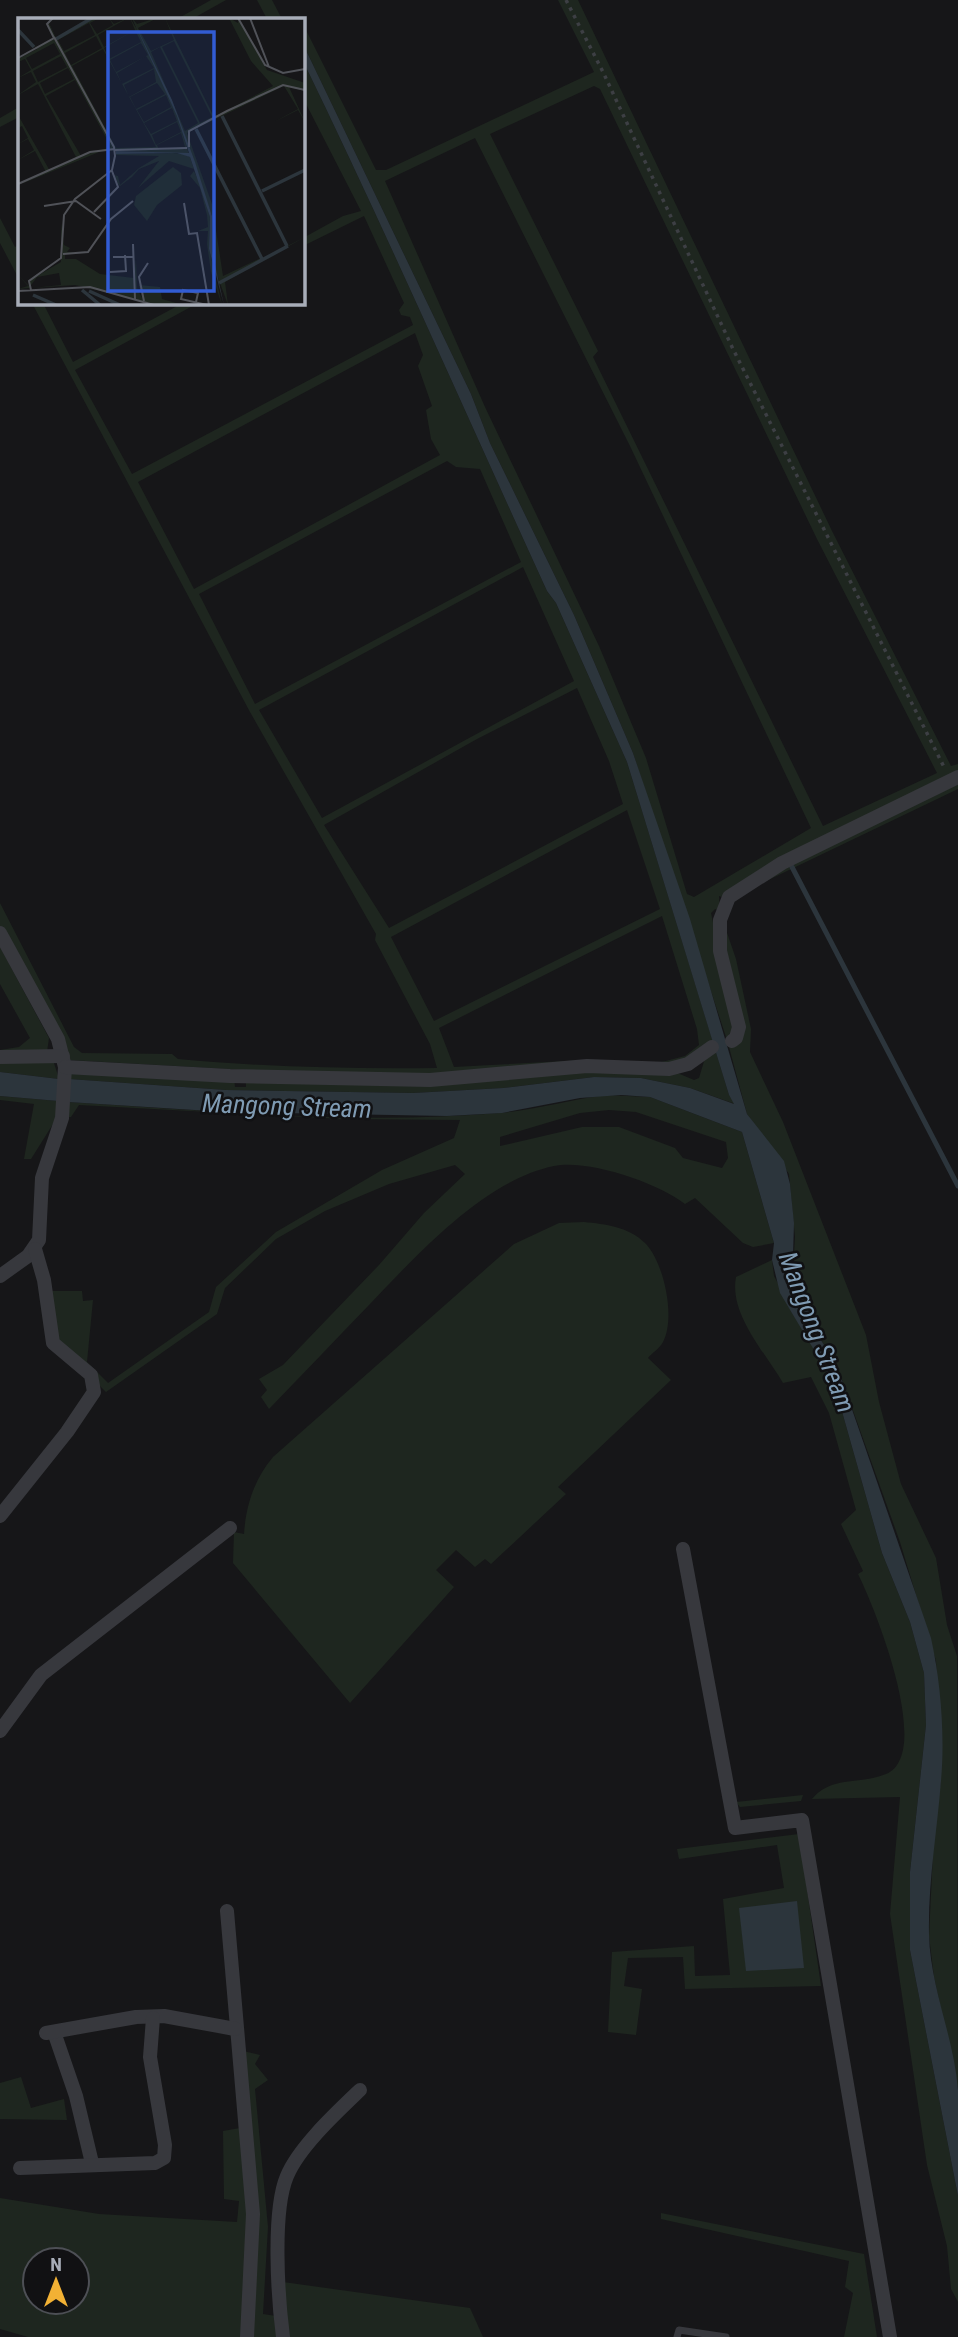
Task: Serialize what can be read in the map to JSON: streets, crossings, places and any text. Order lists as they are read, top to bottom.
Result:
{
  "water": ["Mangong Stream"],
  "north": "top"
}
